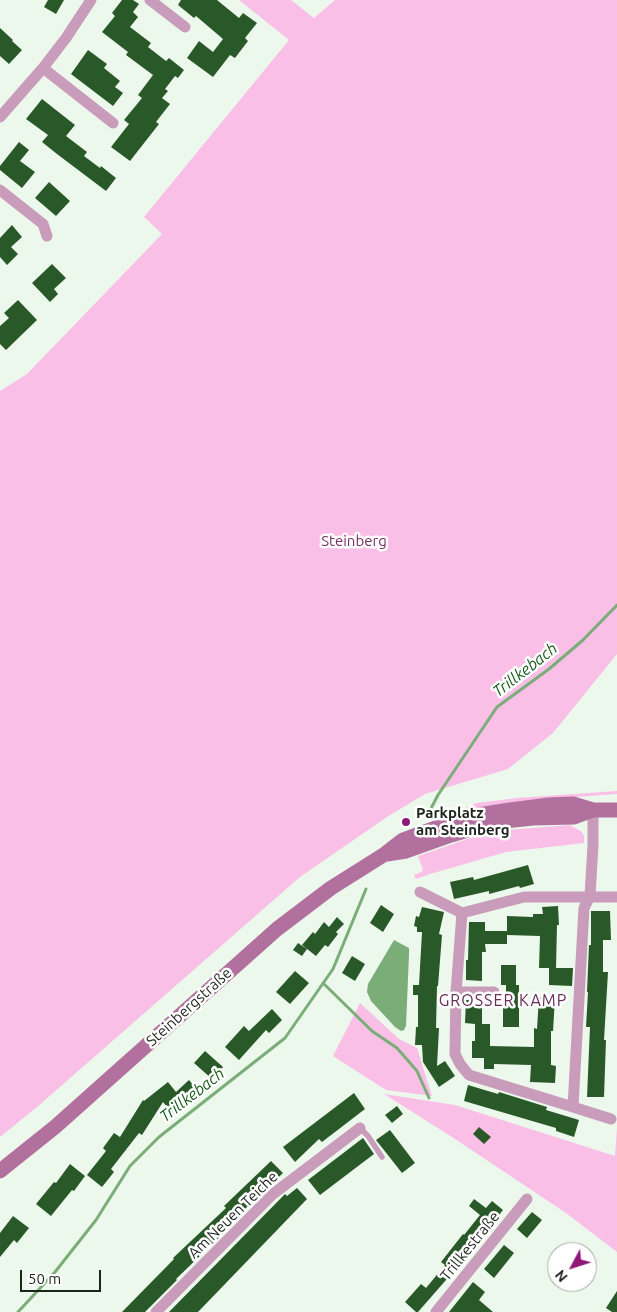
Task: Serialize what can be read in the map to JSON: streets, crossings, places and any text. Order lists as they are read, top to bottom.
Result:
{
  "streets": {
    "main road": ["Steinbergstraße"],
    "street": ["Am Neuen Teiche", "Trillkestraße"]
  },
  "districts": ["GROSSER KAMP"],
  "water": ["Trillkebach"],
  "parks": ["Steinberg"],
  "places": ["Parkplatz am Steinberg"],
  "scale_bar": "50 m",
  "north": "bottom left"
}
